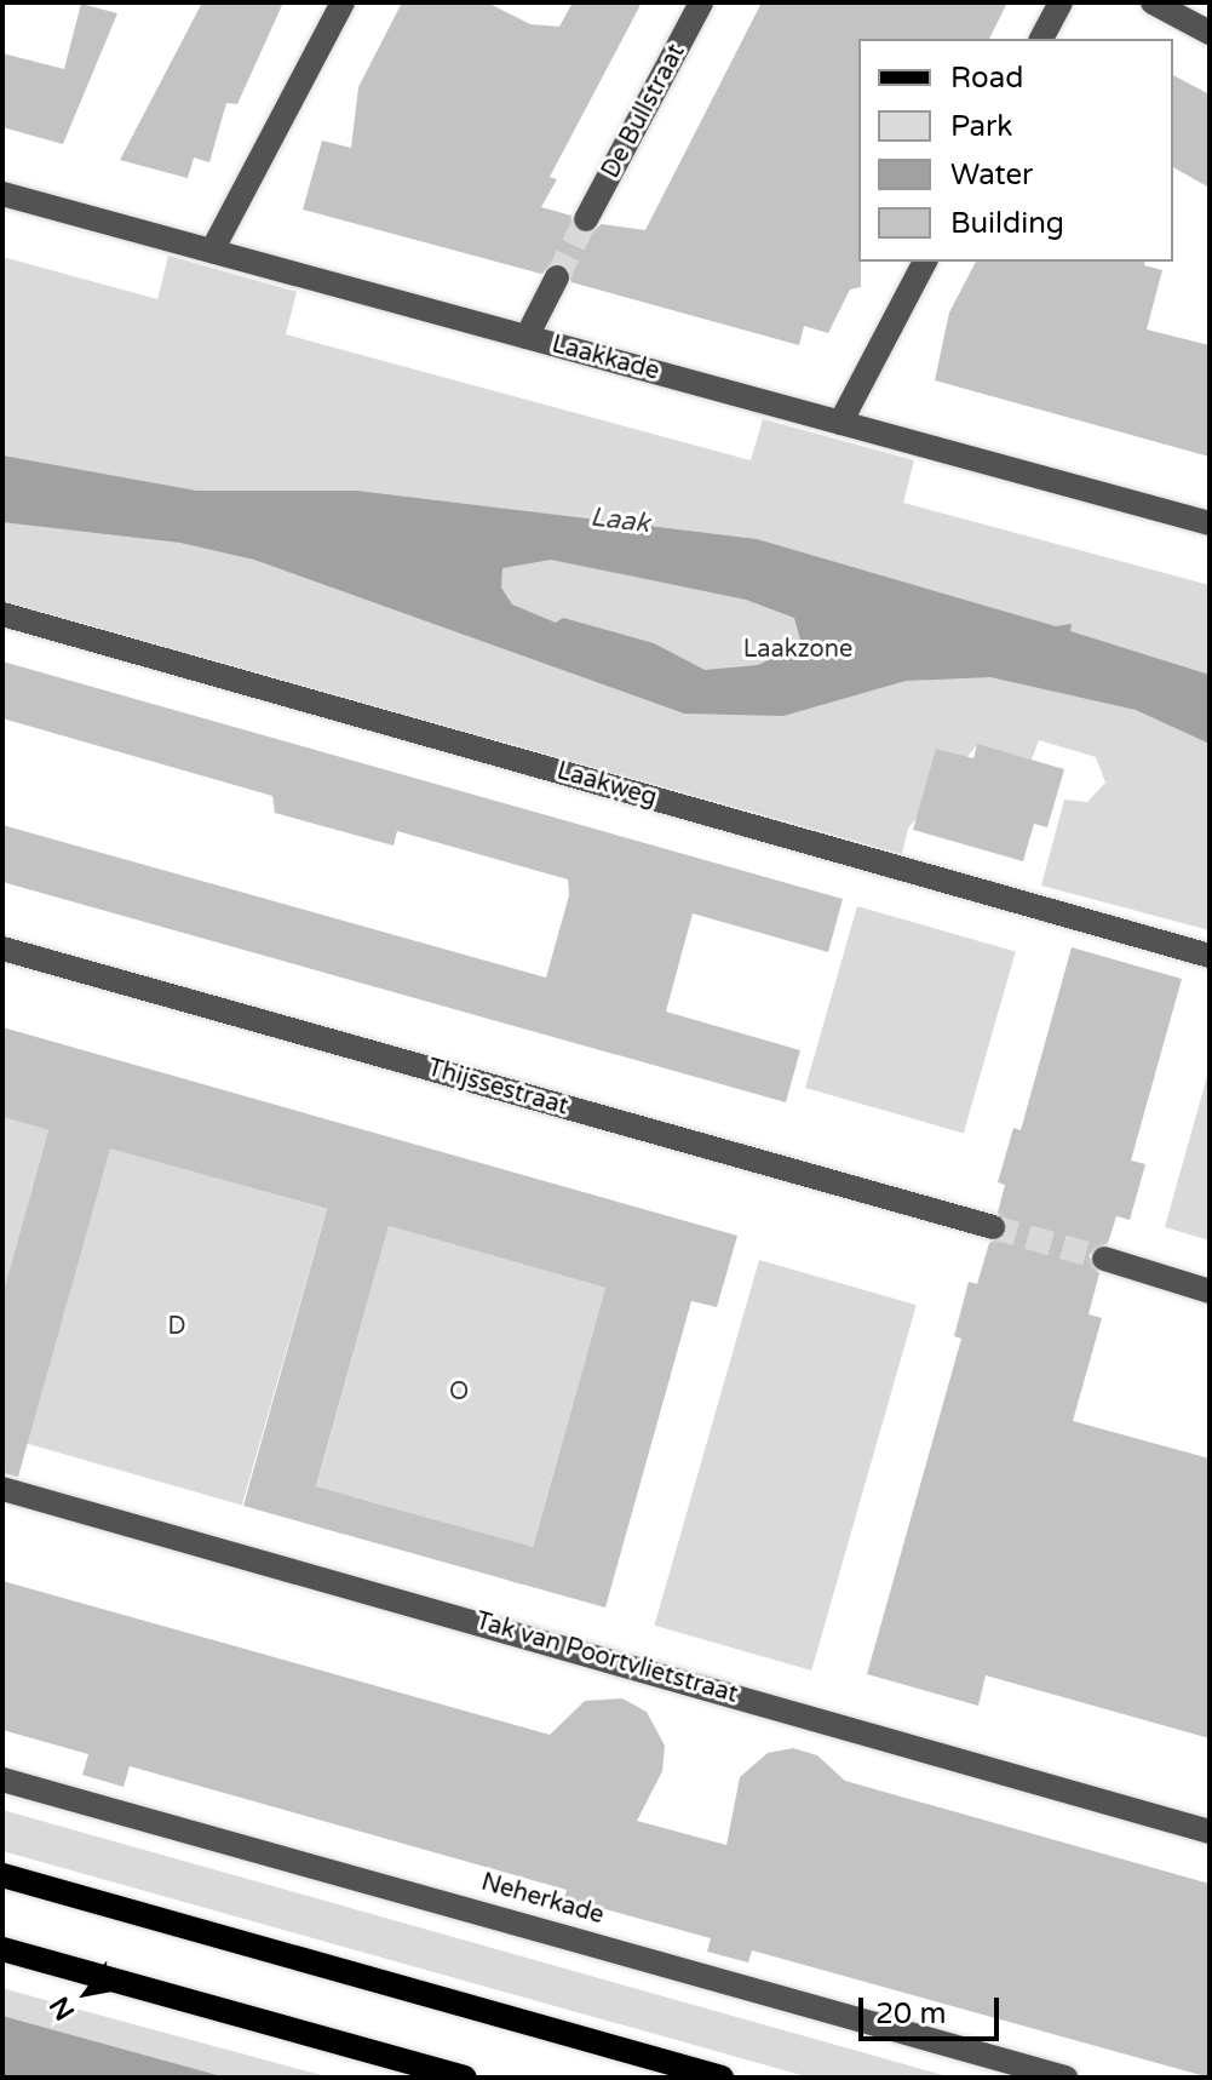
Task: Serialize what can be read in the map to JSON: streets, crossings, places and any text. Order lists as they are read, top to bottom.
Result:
{
  "streets": {
    "street": [
      "De Bullstraat",
      "Laakkade",
      "Laakweg",
      "Thijssestraat",
      "Tak van Poortvlietstraat",
      "Neherkade"
    ]
  },
  "water": ["Laak"],
  "parks": ["Laakzone", "D", "O"],
  "legend": [
    "Road",
    "Park",
    "Water",
    "Building"
  ],
  "scale_bar": "20 m",
  "north": "bottom left"
}
